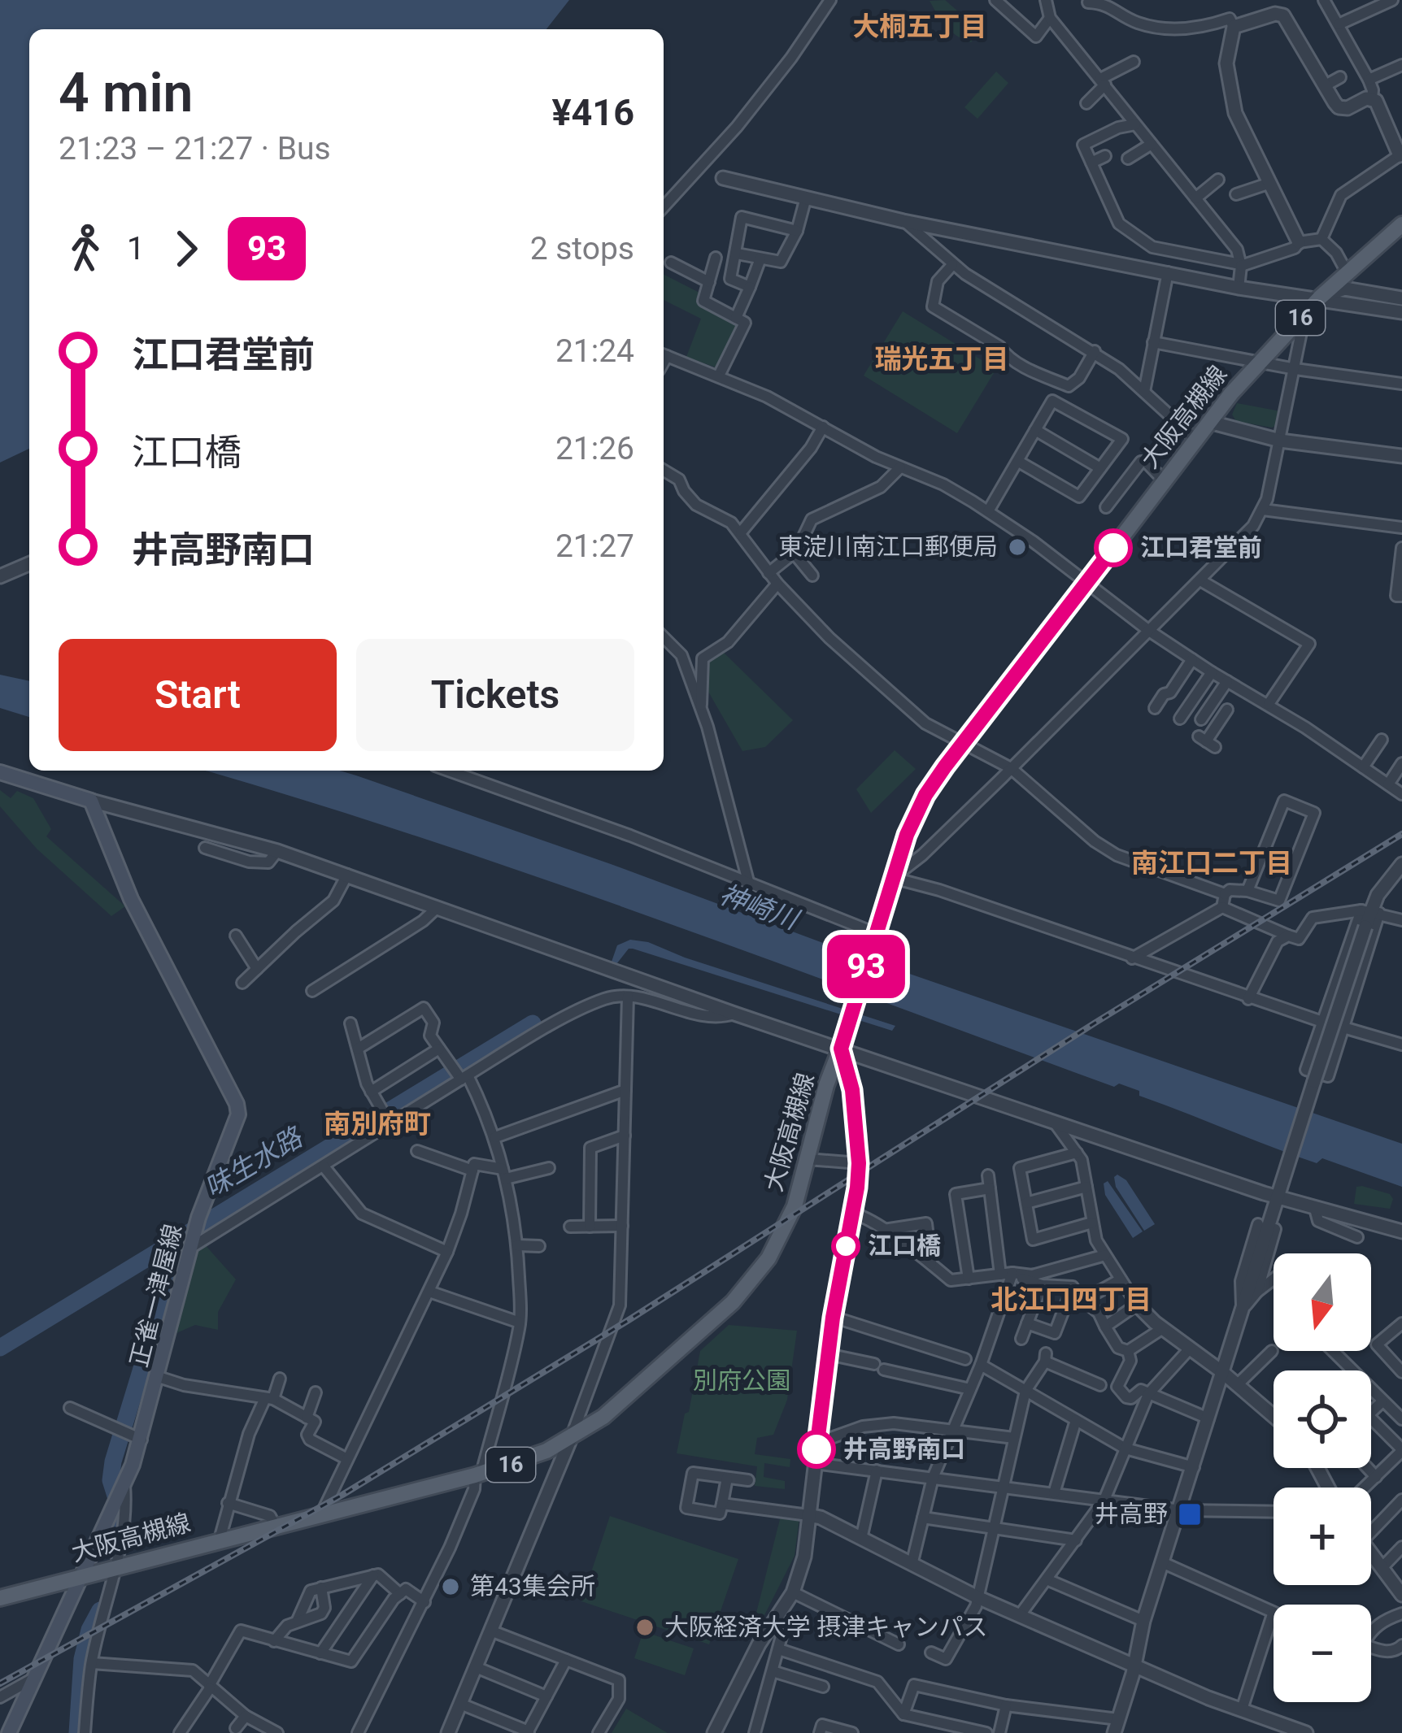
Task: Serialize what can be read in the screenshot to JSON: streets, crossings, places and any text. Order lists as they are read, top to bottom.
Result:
{
  "streets": {
    "main road": ["16", "大阪高槻線", "正雀一津屋線"]
  },
  "crossings": [
    ["大阪高槻線", "正雀一津屋線"]
  ],
  "districts": [
    "大桐五丁目",
    "瑞光五丁目",
    "南江口二丁目",
    "南別府町",
    "北江口四丁目"
  ],
  "water": ["神崎川", "味生水路"],
  "parks": ["別府公園"],
  "places": {
    "other": [
      "東淀川南江口郵便局",
      "江口君堂前",
      "江口橋",
      "井高野南口",
      "第43集会所",
      "大阪経済大学 摂津キャンパス"
    ],
    "transit": ["井高野"]
  },
  "lines": ["bus line 93"],
  "north": "bottom",
  "page": {
    "on_map": "93",
    "heading": ["4 min", "21:23 – 21:27 · Bus", "¥416"],
    "legs": ["1", "93", "2 stops"],
    "list": [
      {
        "name": "江口君堂前",
        "value": "21:24"
      },
      {
        "name": "江口橋",
        "value": "21:26"
      },
      {
        "name": "井高野南口",
        "value": "21:27"
      }
    ],
    "buttons": ["Start", "Tickets"],
    "map_buttons": ["+", "−"]
  }
}
